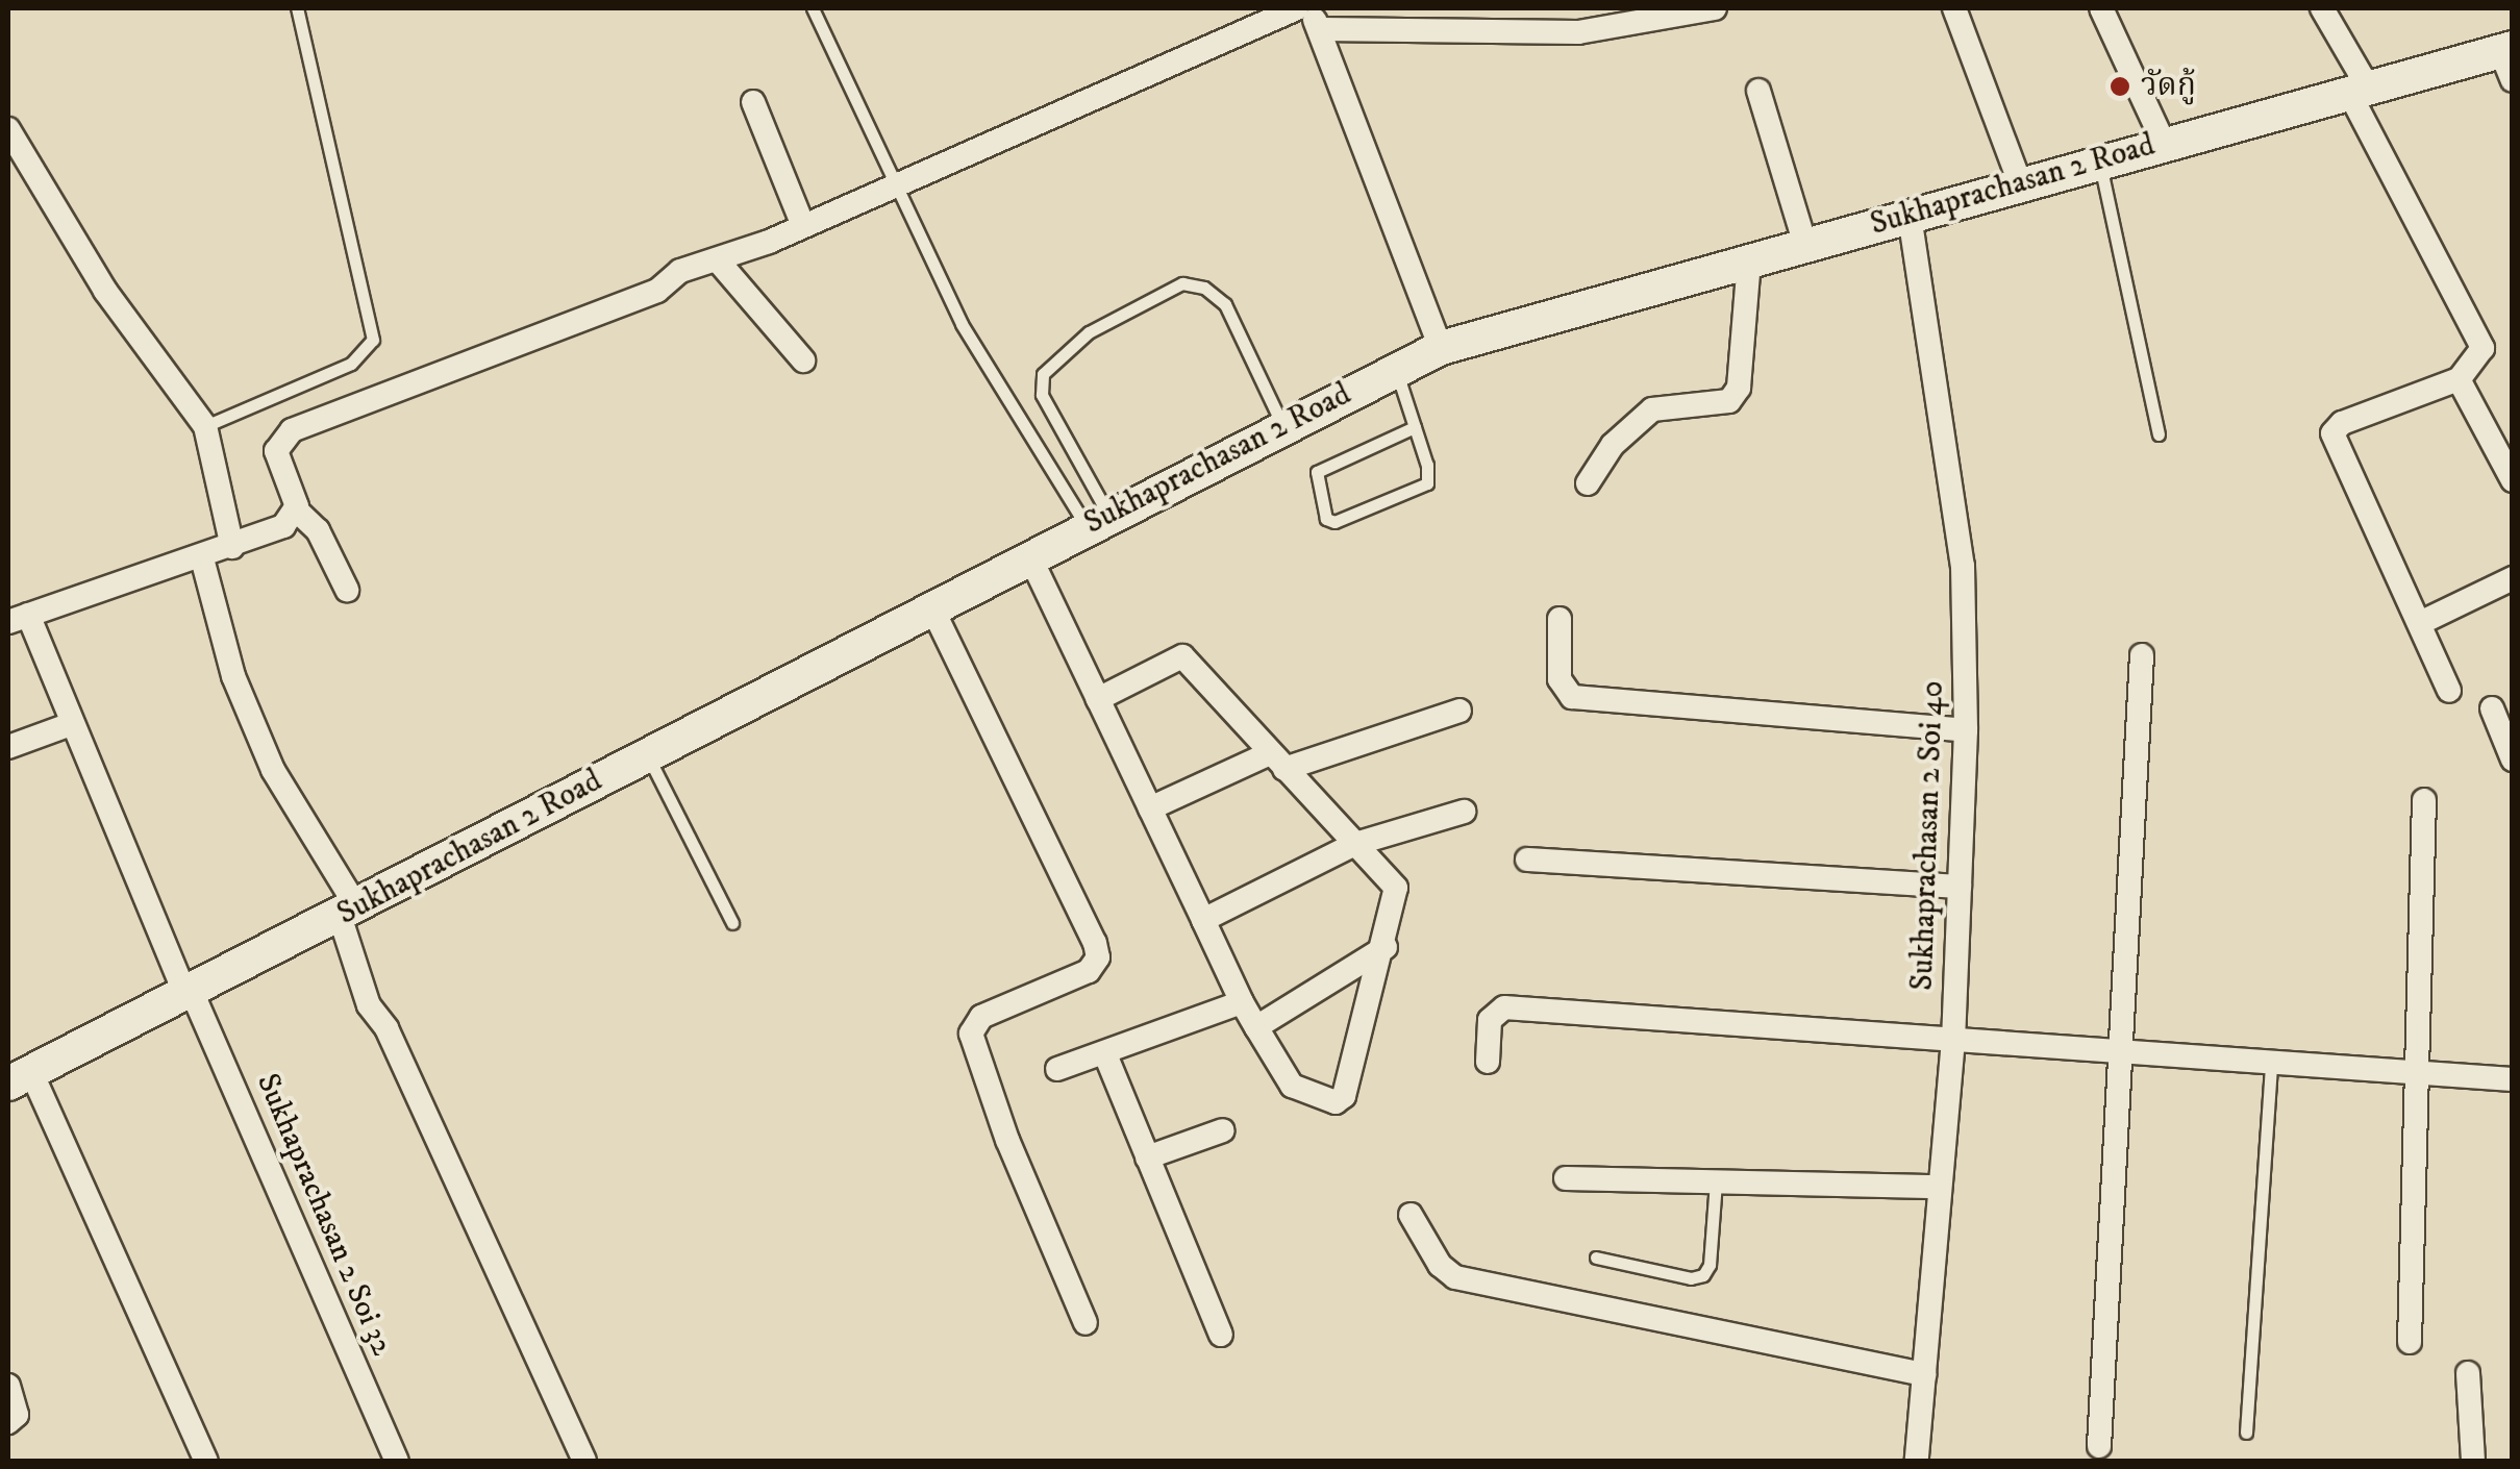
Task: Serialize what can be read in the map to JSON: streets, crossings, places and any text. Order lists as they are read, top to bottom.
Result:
{
  "streets": {
    "street": ["Sukhaprachasan 2 Road", "Sukhaprachasan 2 Soi 40", "Sukhaprachasan 2 Soi 32"]
  },
  "crossings": [
    ["Sukhaprachasan 2 Road", "Sukhaprachasan 2 Soi 40"],
    ["Sukhaprachasan 2 Road", "Sukhaprachasan 2 Soi 32"]
  ],
  "places": ["วัดกู้"]
}
